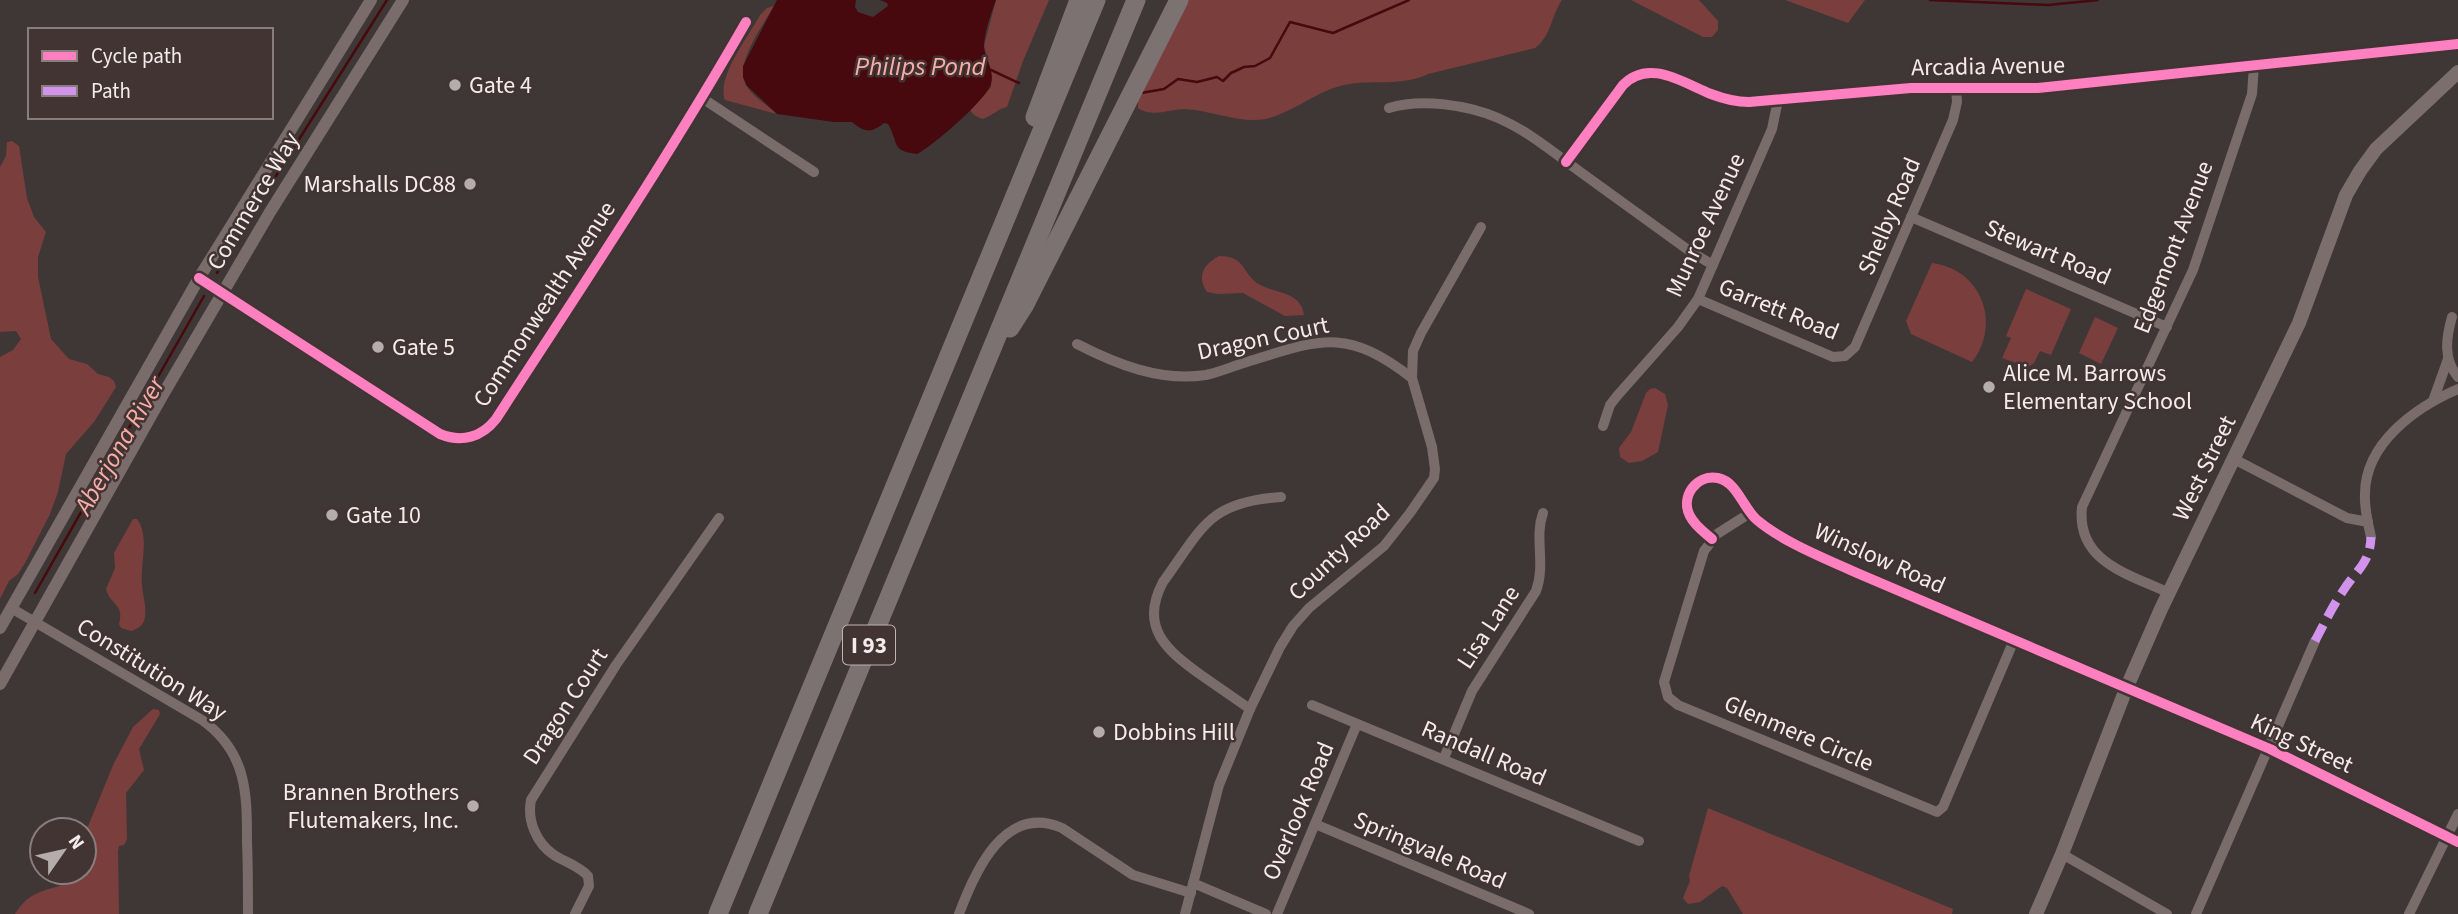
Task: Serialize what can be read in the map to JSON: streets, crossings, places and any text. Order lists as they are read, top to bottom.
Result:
{
  "streets": {
    "highway": ["I 93"],
    "main road": ["West Street"],
    "street": [
      "Arcadia Avenue",
      "Commerce Way",
      "Shelby Road",
      "Munroe Avenue",
      "Edgemont Avenue",
      "Stewart Road",
      "Commonwealth Avenue",
      "Garrett Road",
      "Dragon Court",
      "County Road",
      "Winslow Road",
      "Lisa Lane",
      "Constitution Way",
      "Glenmere Circle",
      "King Street",
      "Randall Road",
      "Overlook Road",
      "Springvale Road"
    ]
  },
  "crossings": [
    ["Arcadia Avenue", "Shelby Road"],
    ["Arcadia Avenue", "Munroe Avenue"],
    ["Arcadia Avenue", "Edgemont Avenue"],
    ["Commerce Way", "Commonwealth Avenue"],
    ["Commerce Way", "Constitution Way"],
    ["Shelby Road", "Stewart Road"],
    ["Shelby Road", "Garrett Road"],
    ["Munroe Avenue", "Garrett Road"],
    ["Edgemont Avenue", "Stewart Road"],
    ["Edgemont Avenue", "West Street"],
    ["Dragon Court", "County Road"],
    ["West Street", "Winslow Road"],
    ["West Street", "King Street"],
    ["Winslow Road", "Glenmere Circle"],
    ["Winslow Road", "King Street"],
    ["Lisa Lane", "Randall Road"],
    ["Randall Road", "Overlook Road"],
    ["Overlook Road", "Springvale Road"]
  ],
  "water": ["Philips Pond", "Aberjona River"],
  "places": [
    "Gate 4",
    "Marshalls DC88",
    "Gate 5",
    "Alice M. Barrows Elementary School",
    "Gate 10",
    "Dobbins Hill",
    "Brannen Brothers Flutemakers, Inc."
  ],
  "legend": ["Cycle path", "Path"],
  "north": "top right"
}
